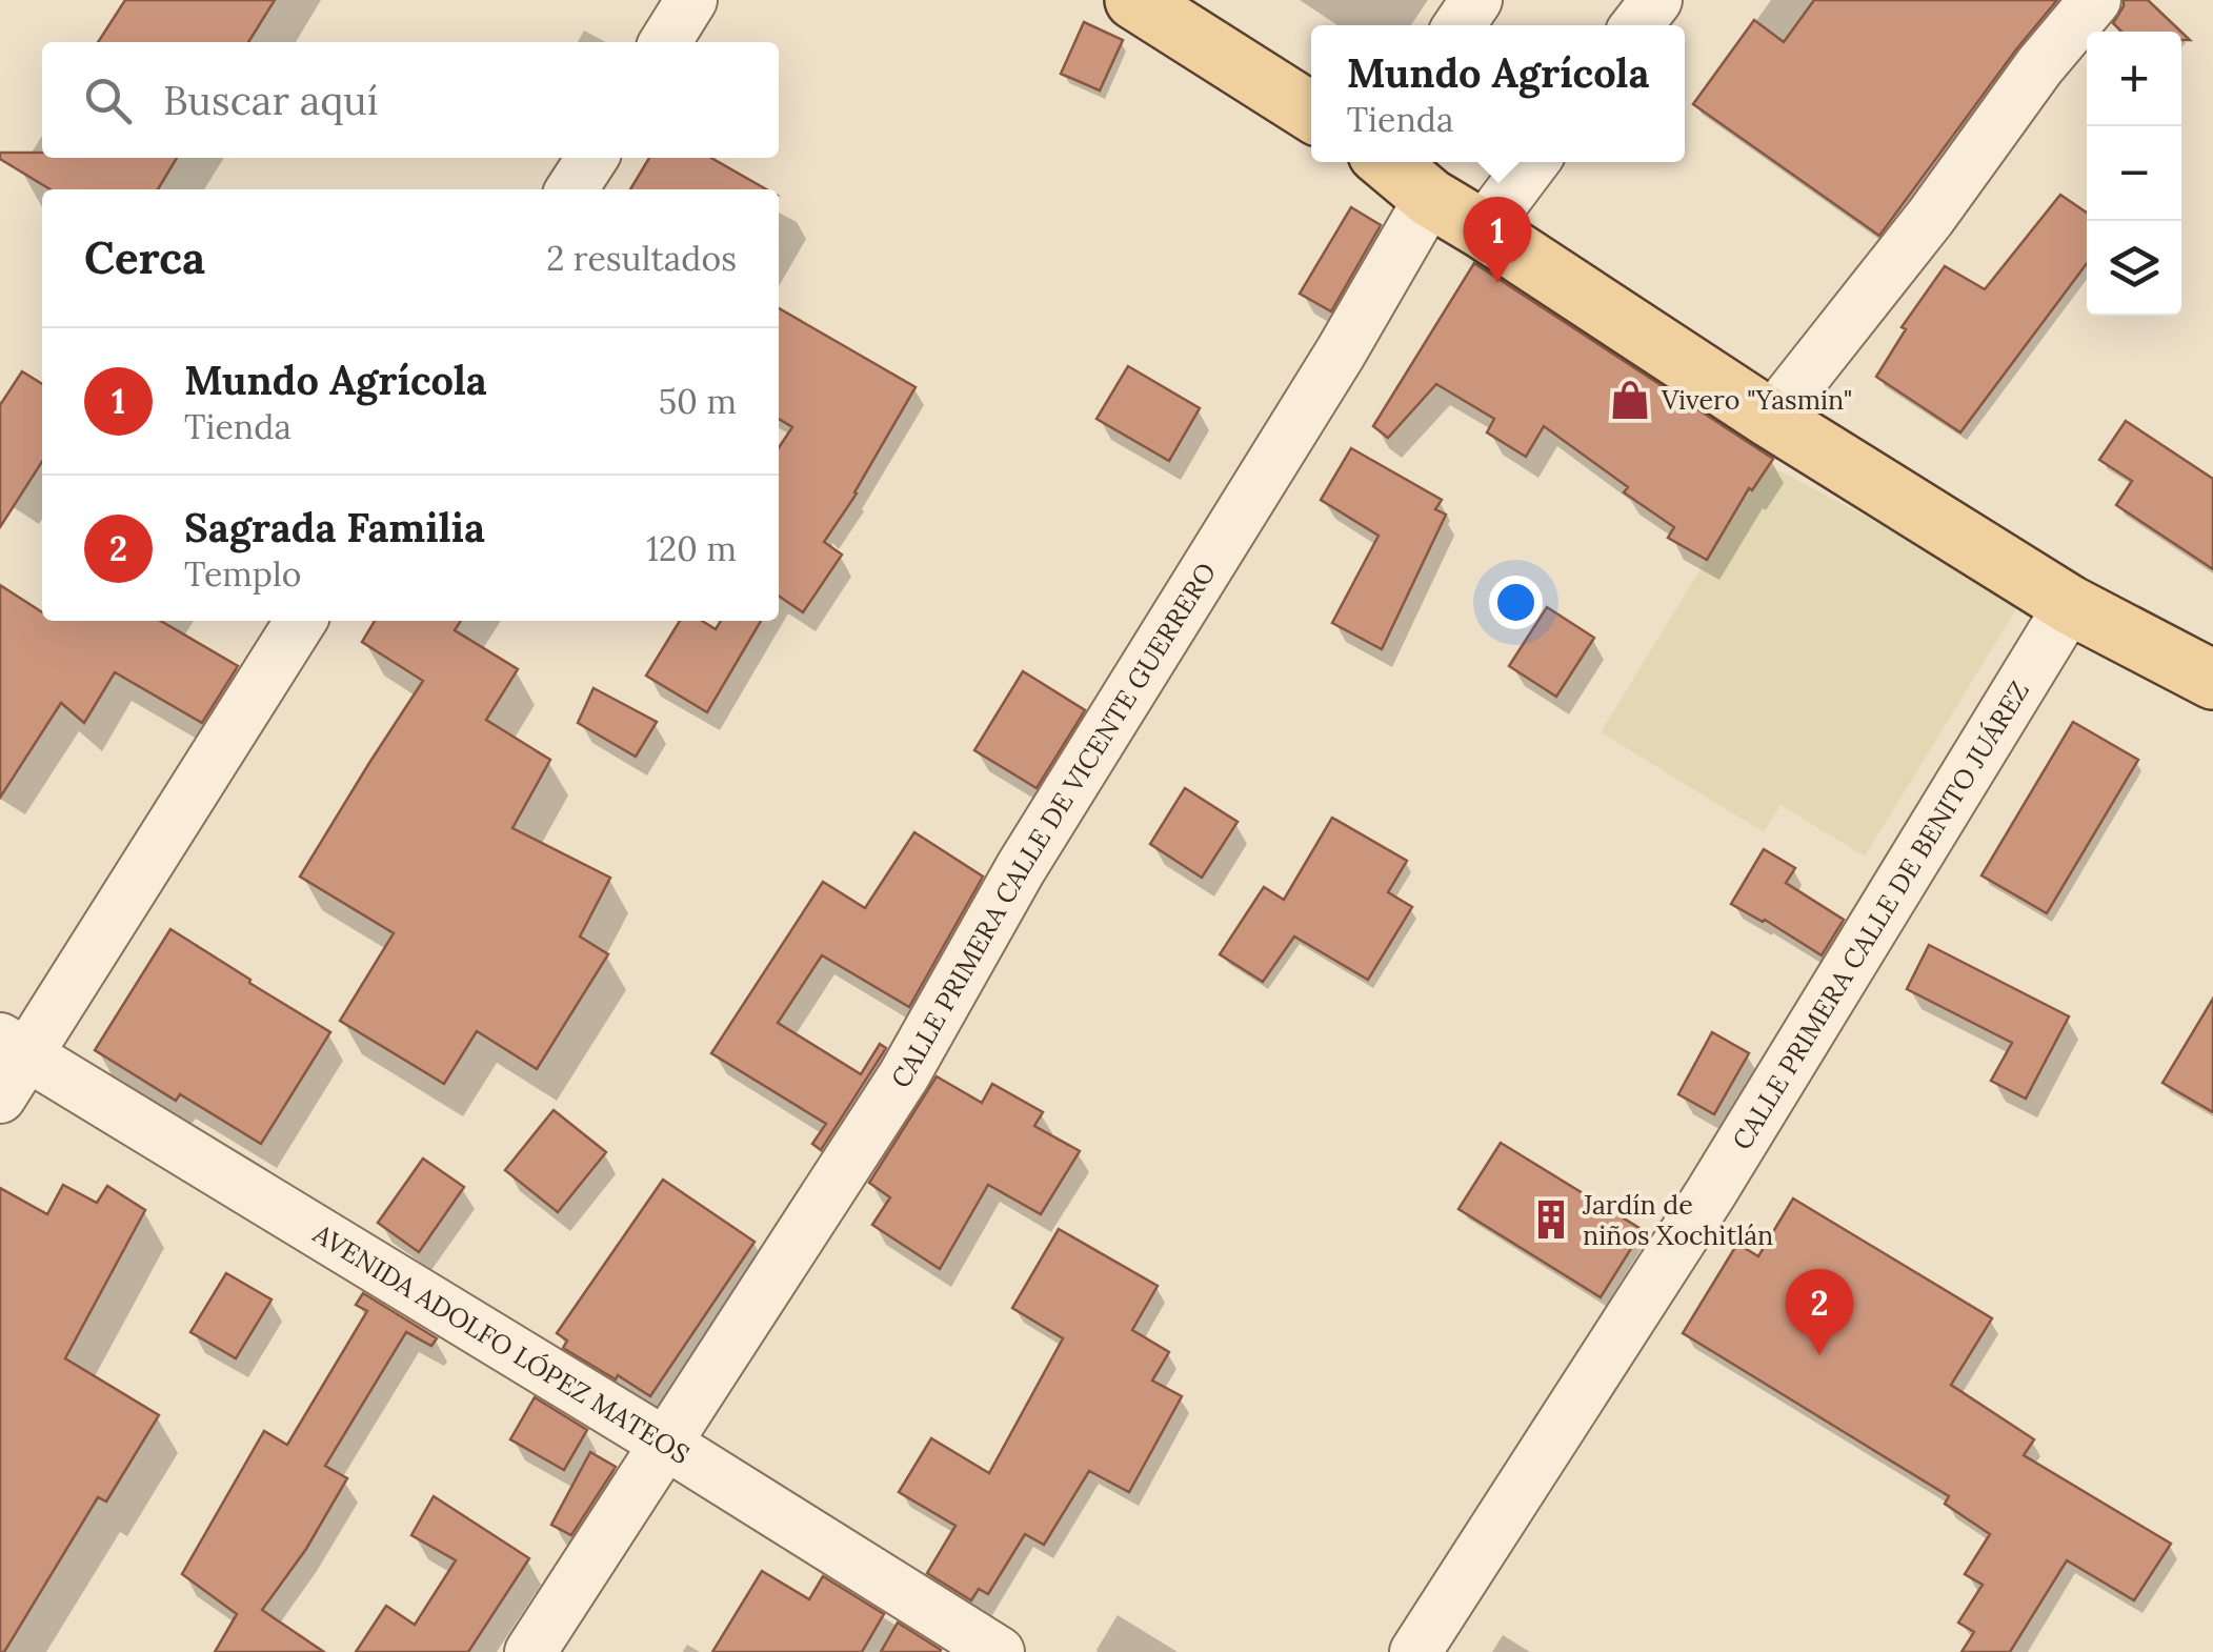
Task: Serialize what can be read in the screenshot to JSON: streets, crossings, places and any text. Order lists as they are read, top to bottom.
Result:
{
  "streets": {
    "street": ["CALLE PRIMERA CALLE DE VICENTE GUERRERO", "CALLE PRIMERA CALLE DE BENITO JUÁREZ", "AVENIDA ADOLFO LÓPEZ MATEOS"]
  },
  "crossings": [
    ["CALLE PRIMERA CALLE DE VICENTE GUERRERO", "AVENIDA ADOLFO LÓPEZ MATEOS"]
  ],
  "places": {
    "shop": ["Vivero \"Yasmin\""],
    "building": ["Jardín de niños Xochitlán"]
  },
  "page": {
    "popup": ["Mundo Agrícola", "Tienda"],
    "map_buttons": ["+", "−"],
    "search": "Buscar aquí",
    "heading": ["Cerca", "2 resultados"],
    "pins": ["1", "2"],
    "list": [
      {
        "mark": "1",
        "name": "Mundo Agrícola",
        "note": "Tienda",
        "value": "50 m"
      },
      {
        "mark": "2",
        "name": "Sagrada Familia",
        "note": "Templo",
        "value": "120 m"
      }
    ]
  }
}
